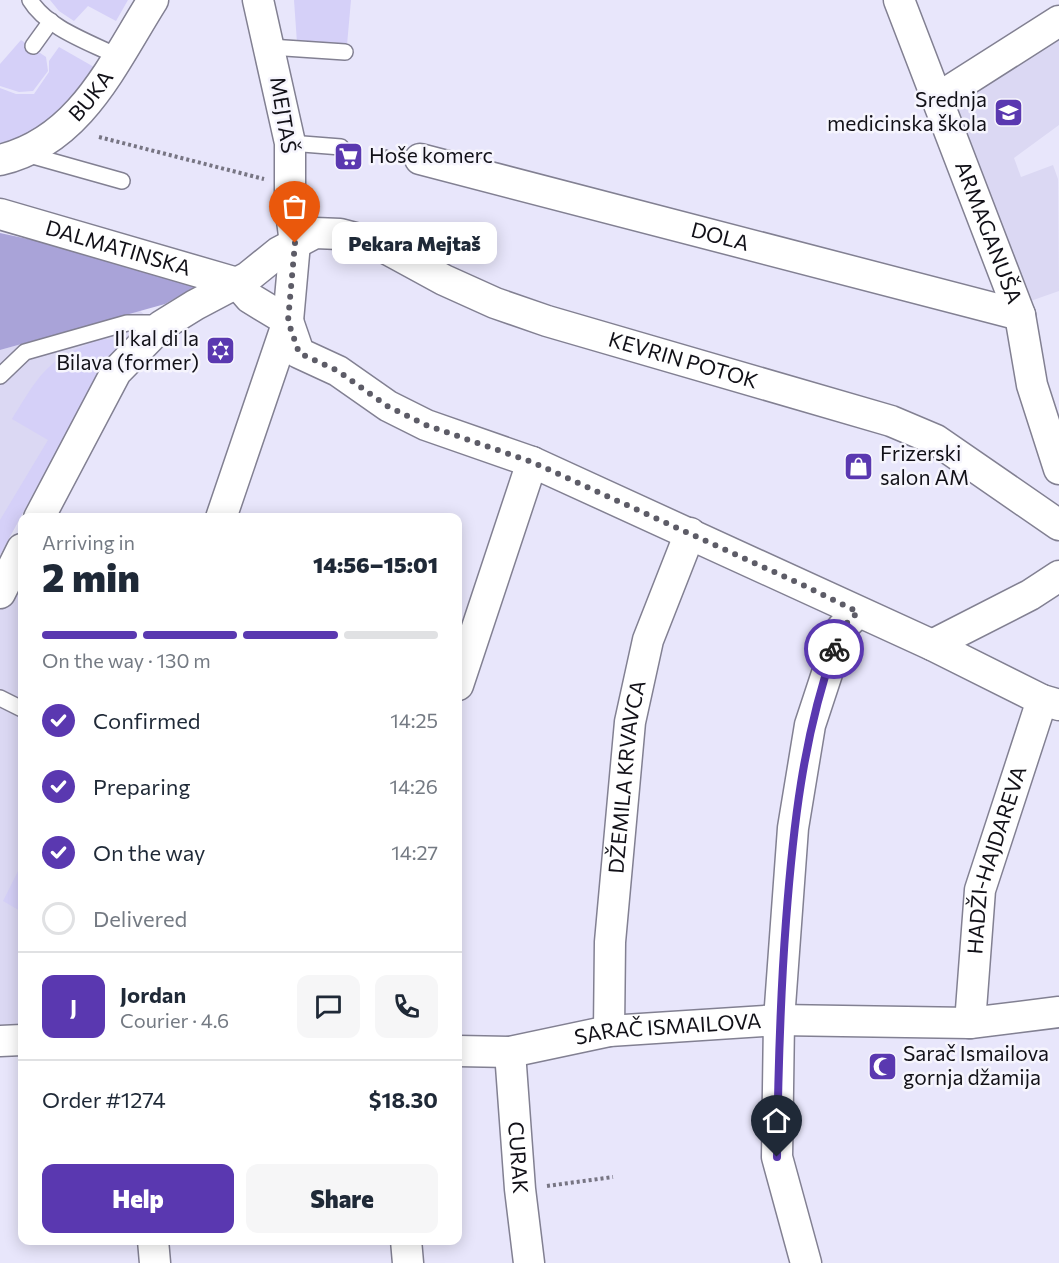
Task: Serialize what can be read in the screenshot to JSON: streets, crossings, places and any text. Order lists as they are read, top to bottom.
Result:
{
  "streets": {
    "street": [
      "BUKA",
      "MEJTAŠ",
      "ARMAGANUŠA",
      "DOLA",
      "DALMATINSKA",
      "KEVRIN POTOK",
      "DŽEMILA KRVAVCA",
      "HADŽI-HAJDAREVA",
      "SARAČ ISMAILOVA",
      "CURAK"
    ]
  },
  "crossings": [
    ["MEJTAŠ", "KEVRIN POTOK"],
    ["ARMAGANUŠA", "DOLA"],
    ["DŽEMILA KRVAVCA", "SARAČ ISMAILOVA"],
    ["HADŽI-HAJDAREVA", "SARAČ ISMAILOVA"],
    ["SARAČ ISMAILOVA", "CURAK"]
  ],
  "places": {
    "school or university": ["Srednja medicinska škola"],
    "supermarket": ["Hoše komerc"],
    "other": ["Pekara Mejtaš"],
    "synagogue": ["Il kal di la Bilava (former)"],
    "shop": ["Frizerski salon AM"],
    "mosque": ["Sarač Ismailova gornja džamija"]
  },
  "page": {
    "bubble": "Pekara Mejtaš",
    "heading": ["2 min", "Arriving in", "14:56–15:01"],
    "panel": [
      "Jordan",
      "Courier · 4.6",
      "Order #1274",
      "$18.30"
    ],
    "bar": "On the way · 130 m",
    "list": [
      ["Confirmed", "14:25"],
      ["Preparing", "14:26"],
      ["On the way", "14:27"],
      "Delivered"
    ],
    "round": "J",
    "buttons": ["Help", "Share"]
  }
}
